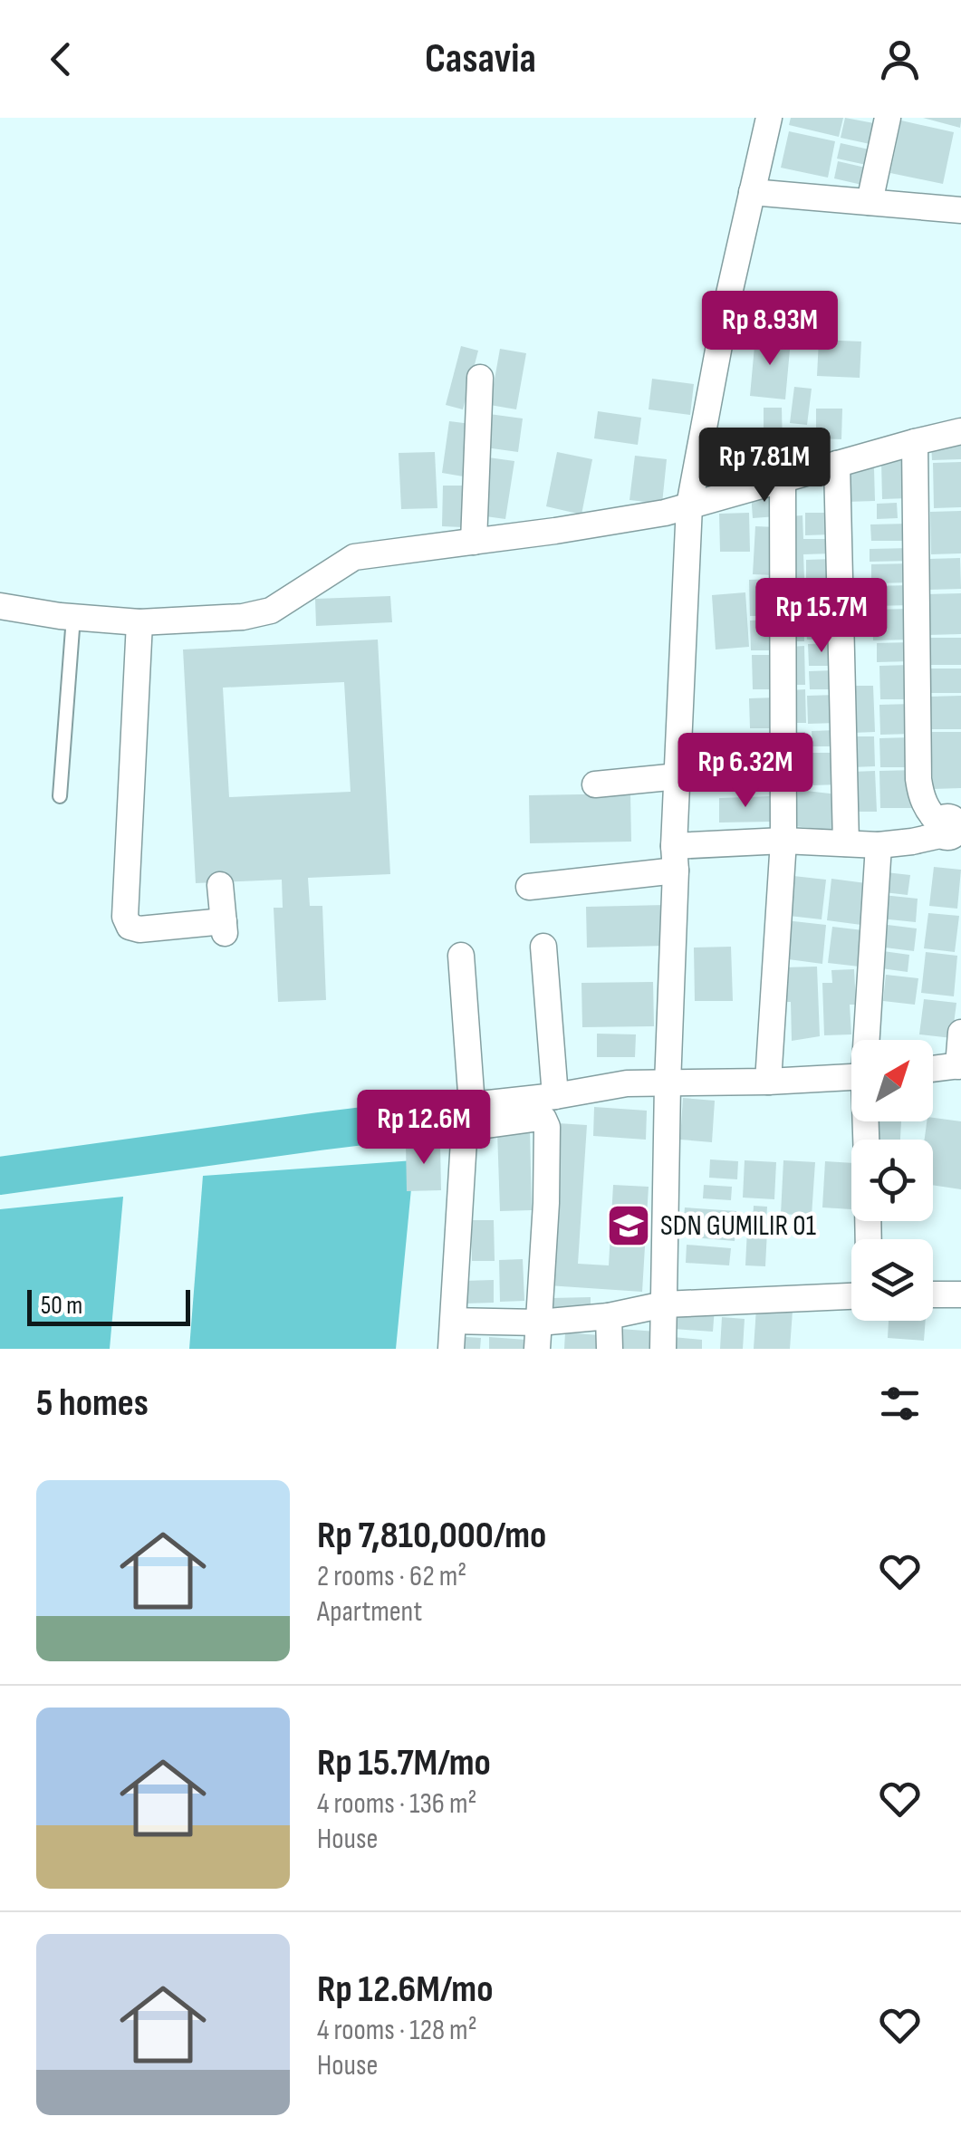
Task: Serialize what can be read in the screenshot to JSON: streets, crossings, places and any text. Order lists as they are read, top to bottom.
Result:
{
  "places": {
    "school or university": ["SDN GUMILIR 01"]
  },
  "scale_bar": "50 m",
  "north": "top right",
  "page": {
    "header": "Casavia",
    "price": [
      "Rp 8.93M",
      "Rp 7.81M",
      "Rp 15.7M",
      "Rp 6.32M",
      "Rp 12.6M"
    ],
    "scale": "50 m",
    "heading": "5 homes",
    "list": [
      {
        "name": "Rp 7,810,000/mo",
        "note": "2 rooms · 62 m² · Apartment"
      },
      {
        "name": "Rp 15.7M/mo",
        "note": "4 rooms · 136 m² · House"
      },
      {
        "name": "Rp 12.6M/mo",
        "note": "4 rooms · 128 m² · House"
      }
    ]
  }
}
